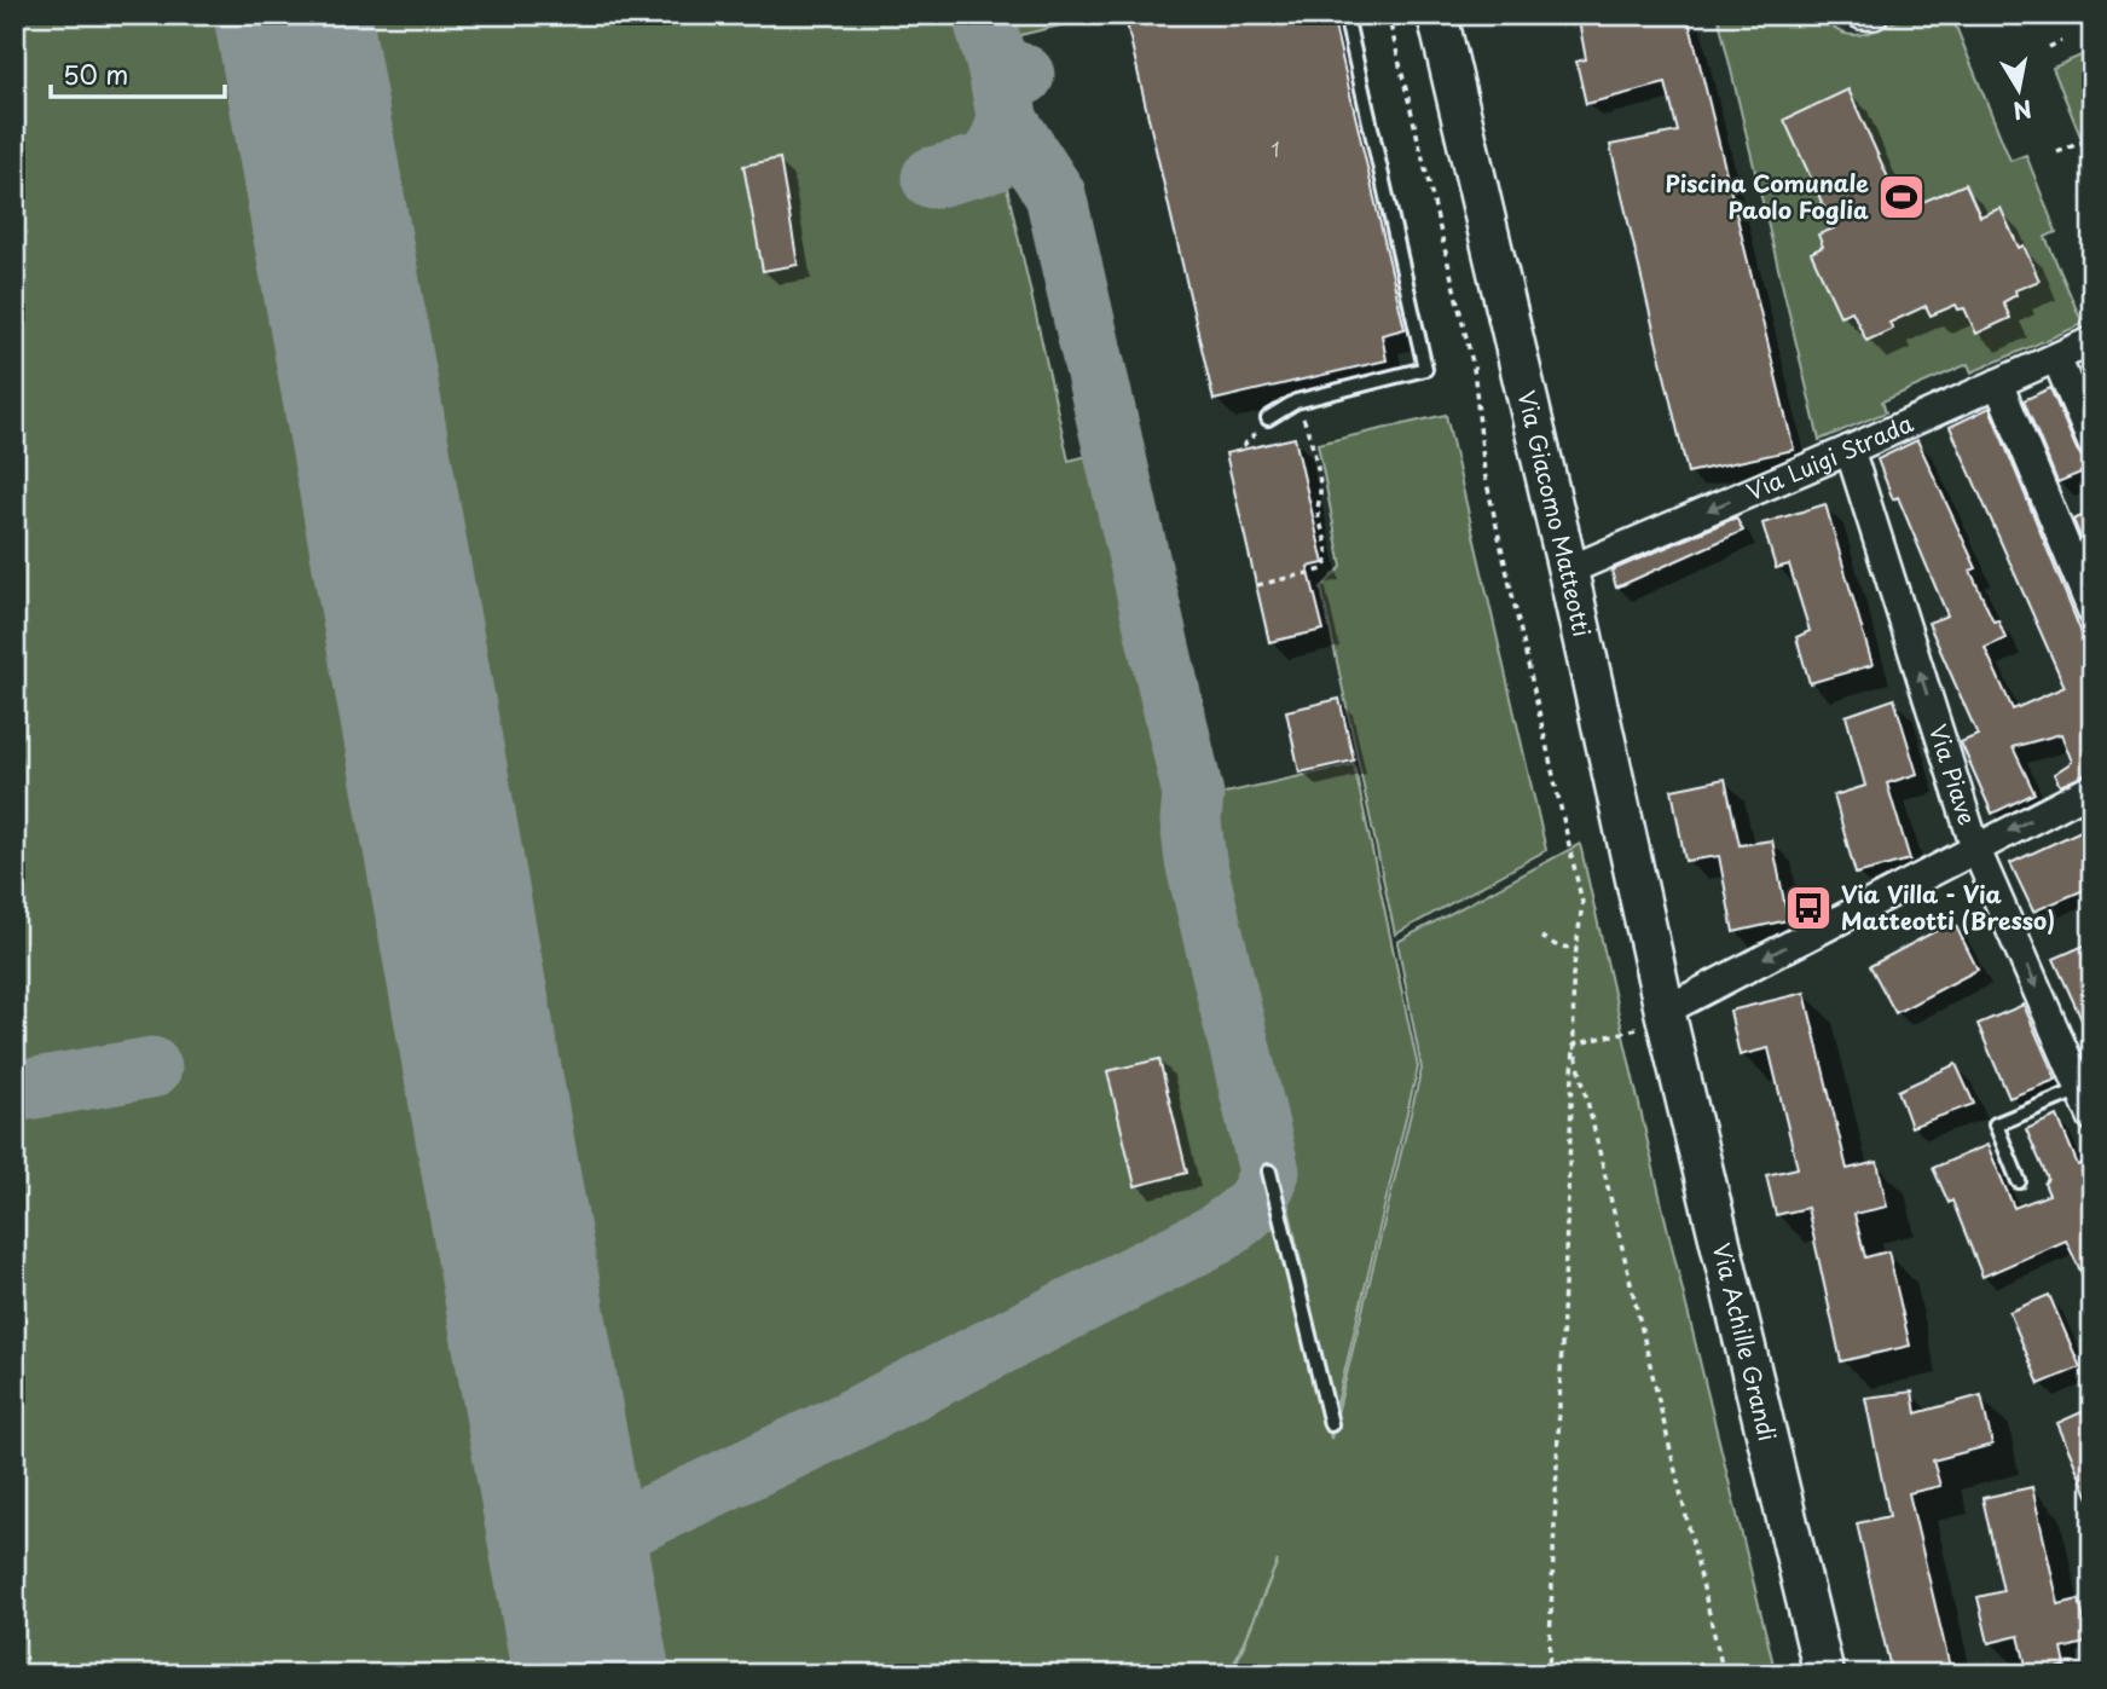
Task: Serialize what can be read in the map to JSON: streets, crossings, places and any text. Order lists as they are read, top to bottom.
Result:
{
  "streets": {
    "street": [
      "Via Luigi Strada",
      "Via Giacomo Matteotti",
      "Via Piave",
      "Via Achille Grandi"
    ]
  },
  "crossings": [
    ["Via Luigi Strada", "Via Giacomo Matteotti"],
    ["Via Luigi Strada", "Via Piave"],
    ["Via Giacomo Matteotti", "Via Achille Grandi"]
  ],
  "one_way": ["Via Luigi Strada"],
  "places": {
    "sports": ["Piscina Comunale Paolo Foglia"],
    "bus stop": ["Via Villa - Via Matteotti (Bresso)"]
  },
  "house_numbers": ["1"],
  "scale_bar": "50 m",
  "north": "bottom"
}
